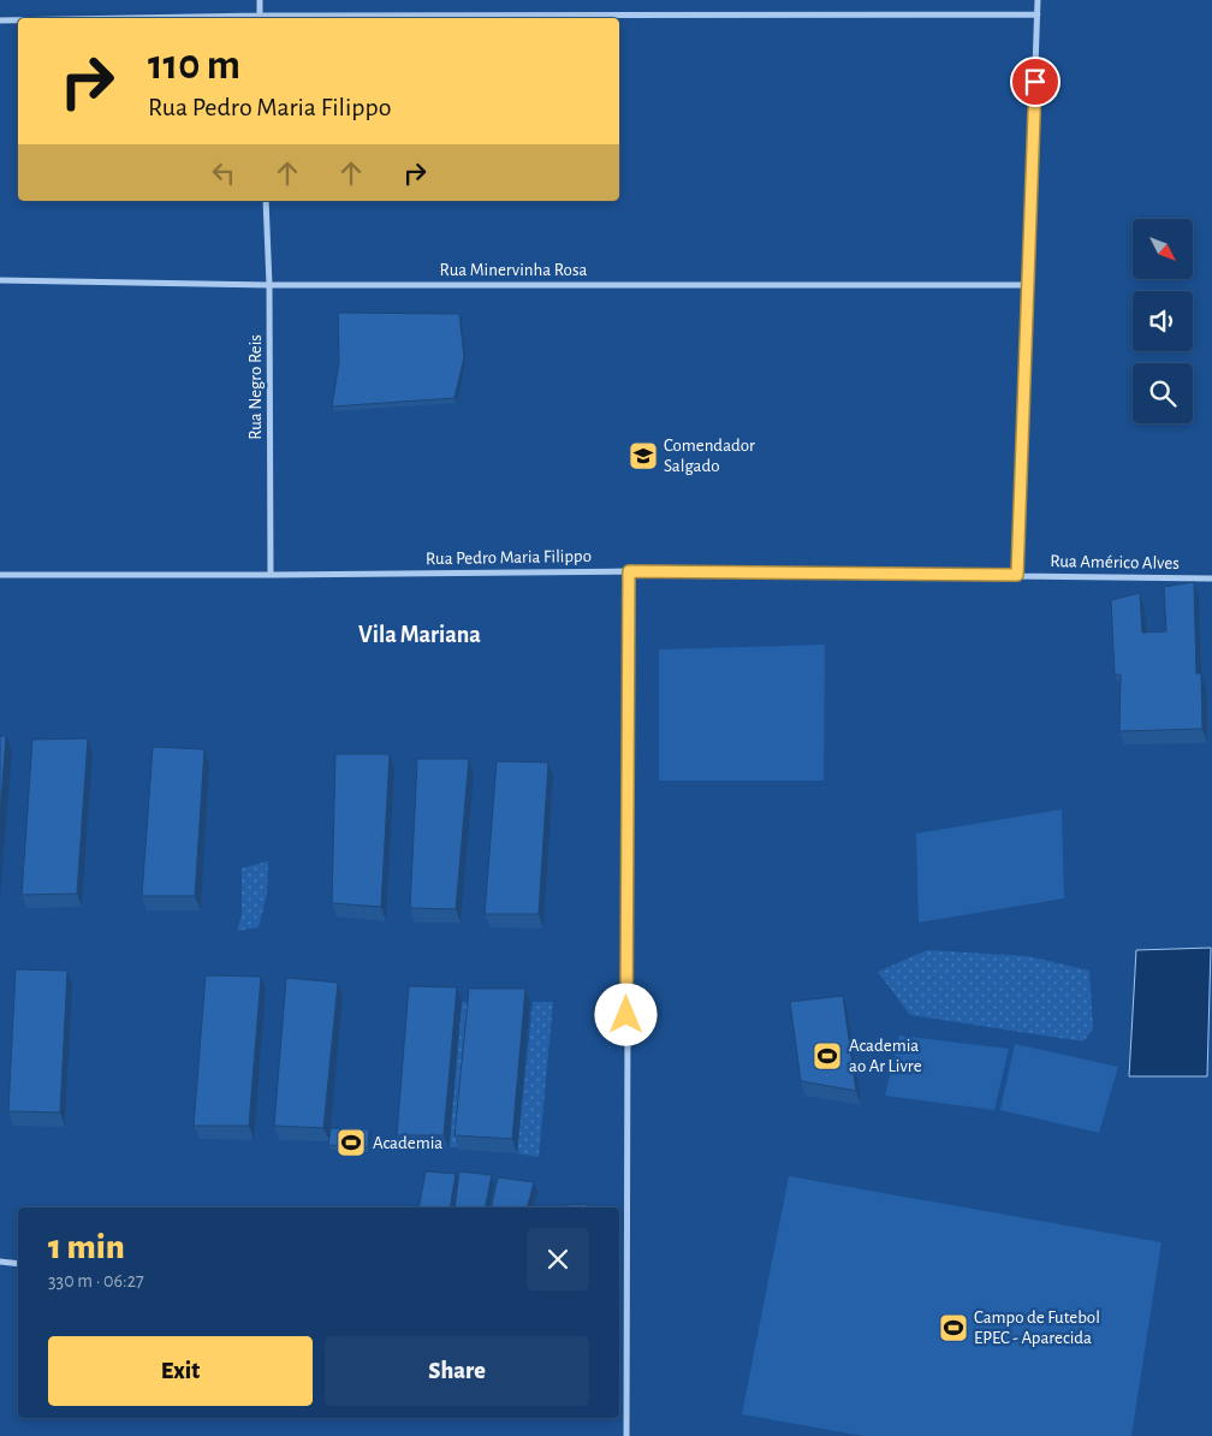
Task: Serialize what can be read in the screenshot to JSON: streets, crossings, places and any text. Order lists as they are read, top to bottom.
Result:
{
  "streets": {
    "street": [
      "Rua Minervinha Rosa",
      "Rua Negro Reis",
      "Rua Pedro Maria Filippo",
      "Rua Américo Alves"
    ]
  },
  "crossings": [
    ["Rua Minervinha Rosa", "Rua Negro Reis"],
    ["Rua Negro Reis", "Rua Pedro Maria Filippo"],
    ["Rua Pedro Maria Filippo", "Rua Américo Alves"]
  ],
  "districts": ["Vila Mariana"],
  "places": {
    "school or university": ["Comendador Salgado"],
    "sports": ["Academia ao Ar Livre", "Academia", "Campo de Futebol EPEC - Aparecida"]
  },
  "north": "bottom right",
  "page": {
    "turn": ["110 m", "Rua Pedro Maria Filippo"],
    "heading": ["1 min", "330 m · 06:27"],
    "buttons": ["Exit", "Share"]
  }
}
